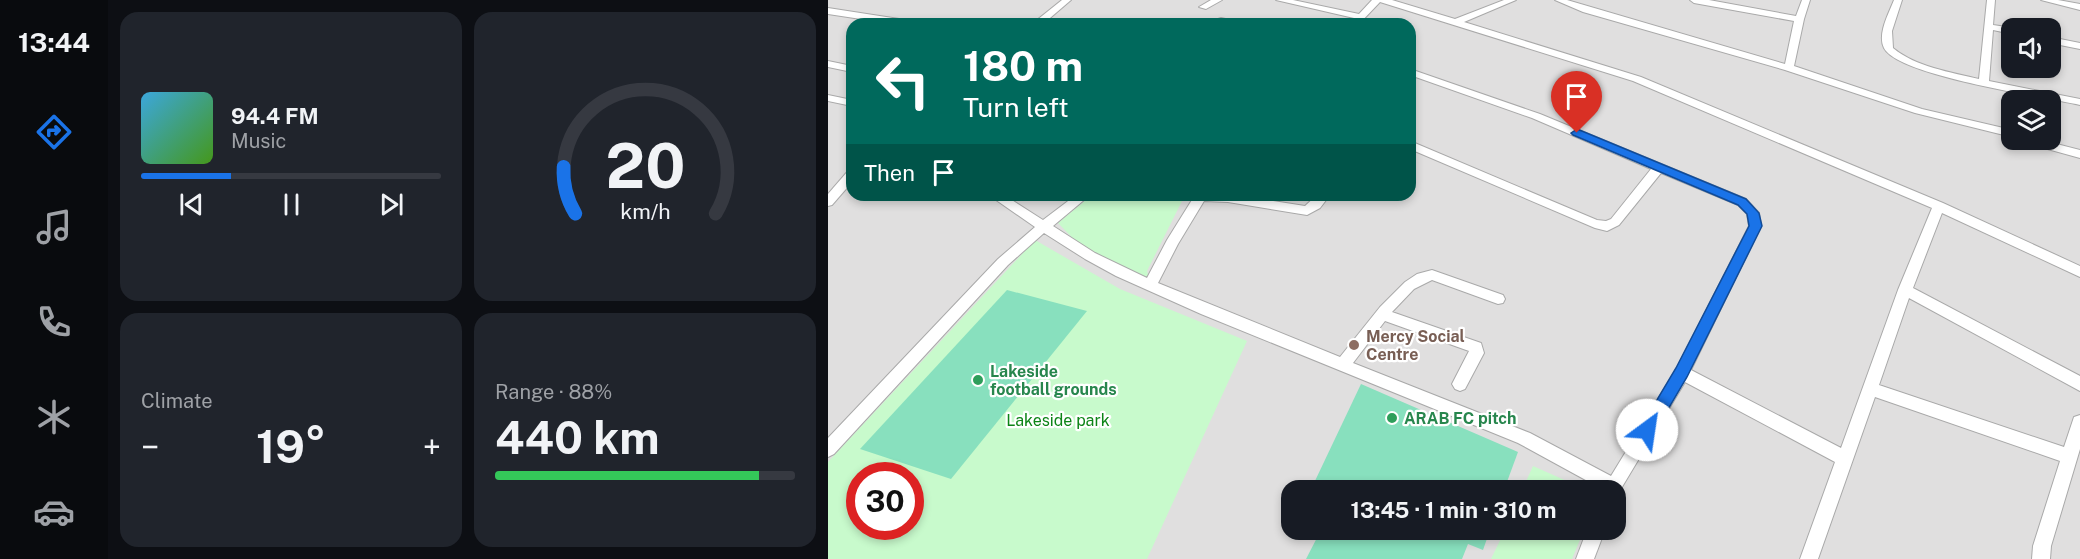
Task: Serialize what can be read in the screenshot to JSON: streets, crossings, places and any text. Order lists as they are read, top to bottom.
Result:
{
  "parks": ["Lakeside park"],
  "places": ["Mercy Social Centre", "Lakeside football grounds", "ARAB FC pitch"],
  "page": {
    "tabs": "13:44",
    "turn": ["180 m", "Turn left"],
    "song": ["94.4 FM", "Music"],
    "then": "Then",
    "tile": [
      "Climate",
      ["Range · 88%", "440 km"]
    ],
    "heat": ["−", "19°", "+"],
    "limit": "30",
    "trip": "13:45 · 1 min · 310 m",
    "gauge": ["20", "km/h"]
  }
}
